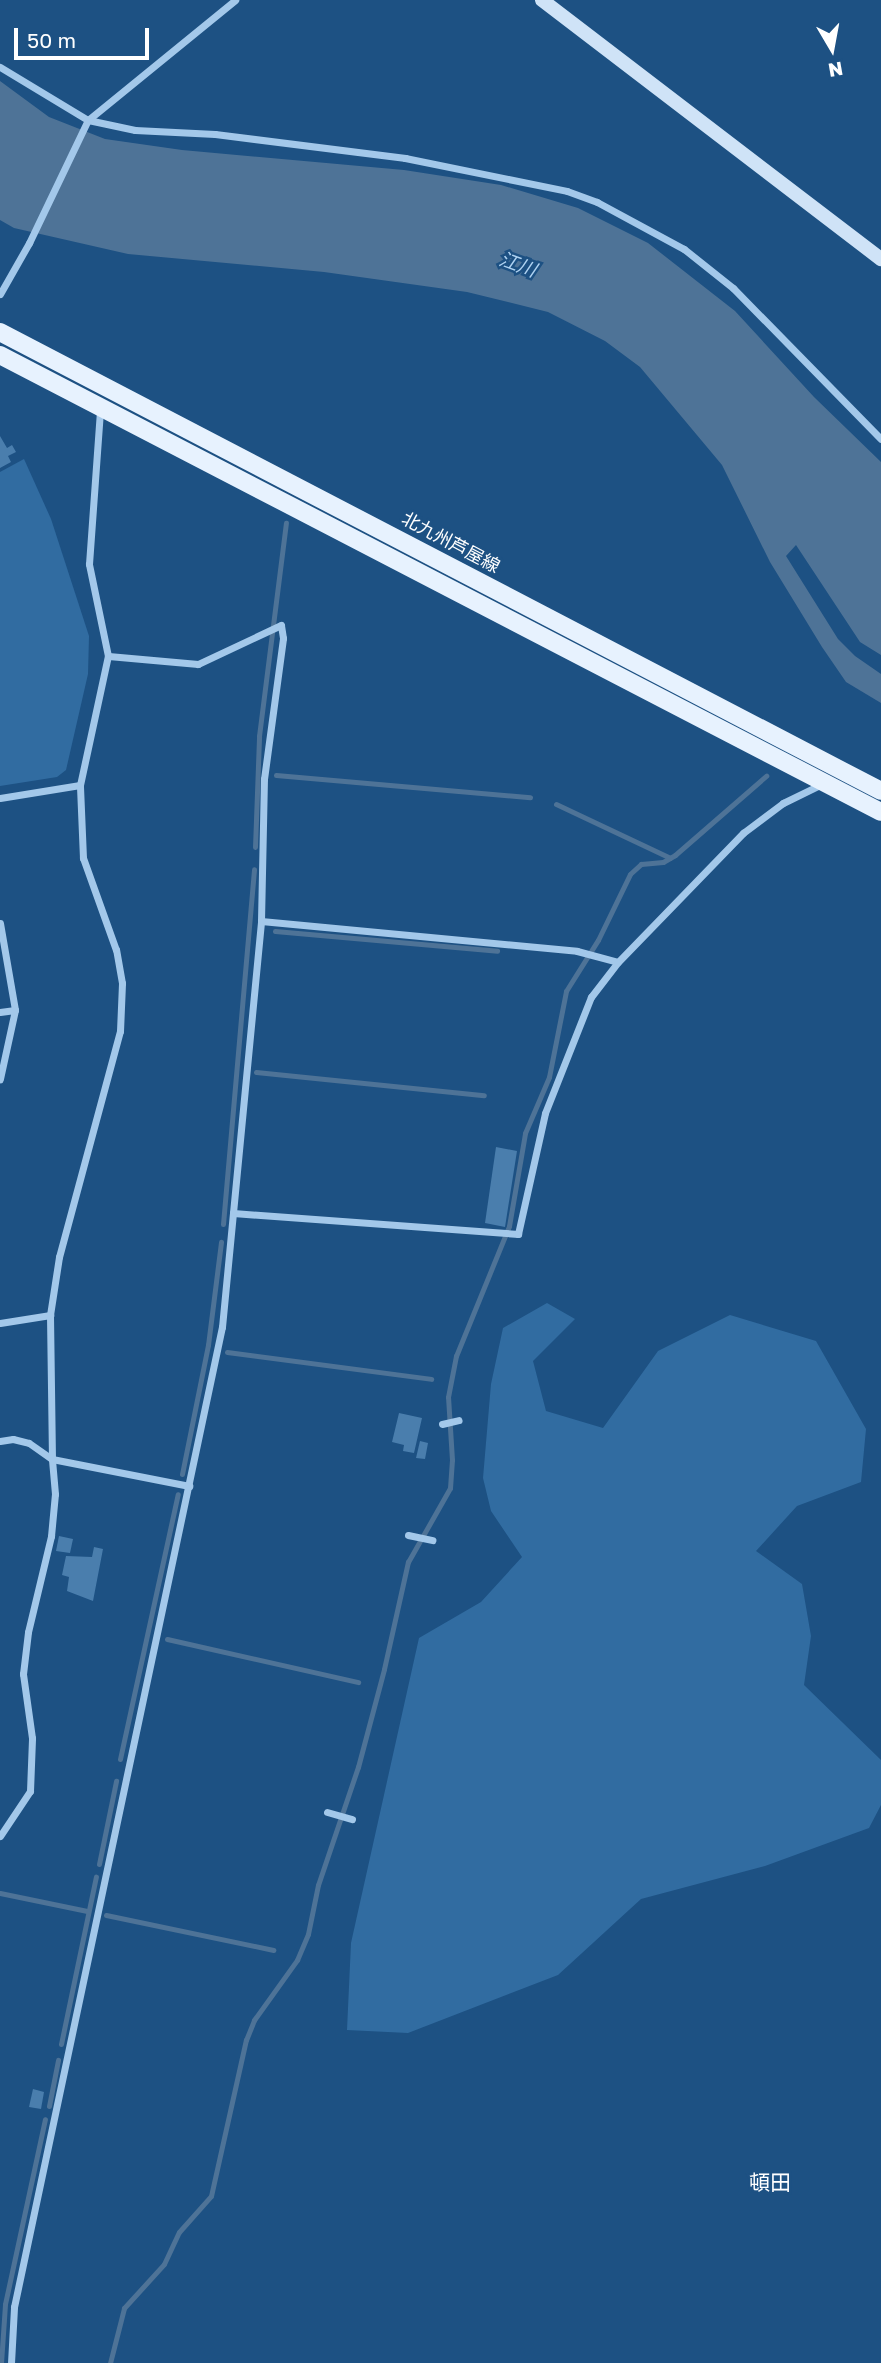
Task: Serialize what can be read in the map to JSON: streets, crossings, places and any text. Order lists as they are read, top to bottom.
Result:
{
  "streets": {
    "main road": ["北九州芦屋線"]
  },
  "districts": ["頓田"],
  "water": ["江川"],
  "scale_bar": "50 m",
  "north": "bottom"
}
